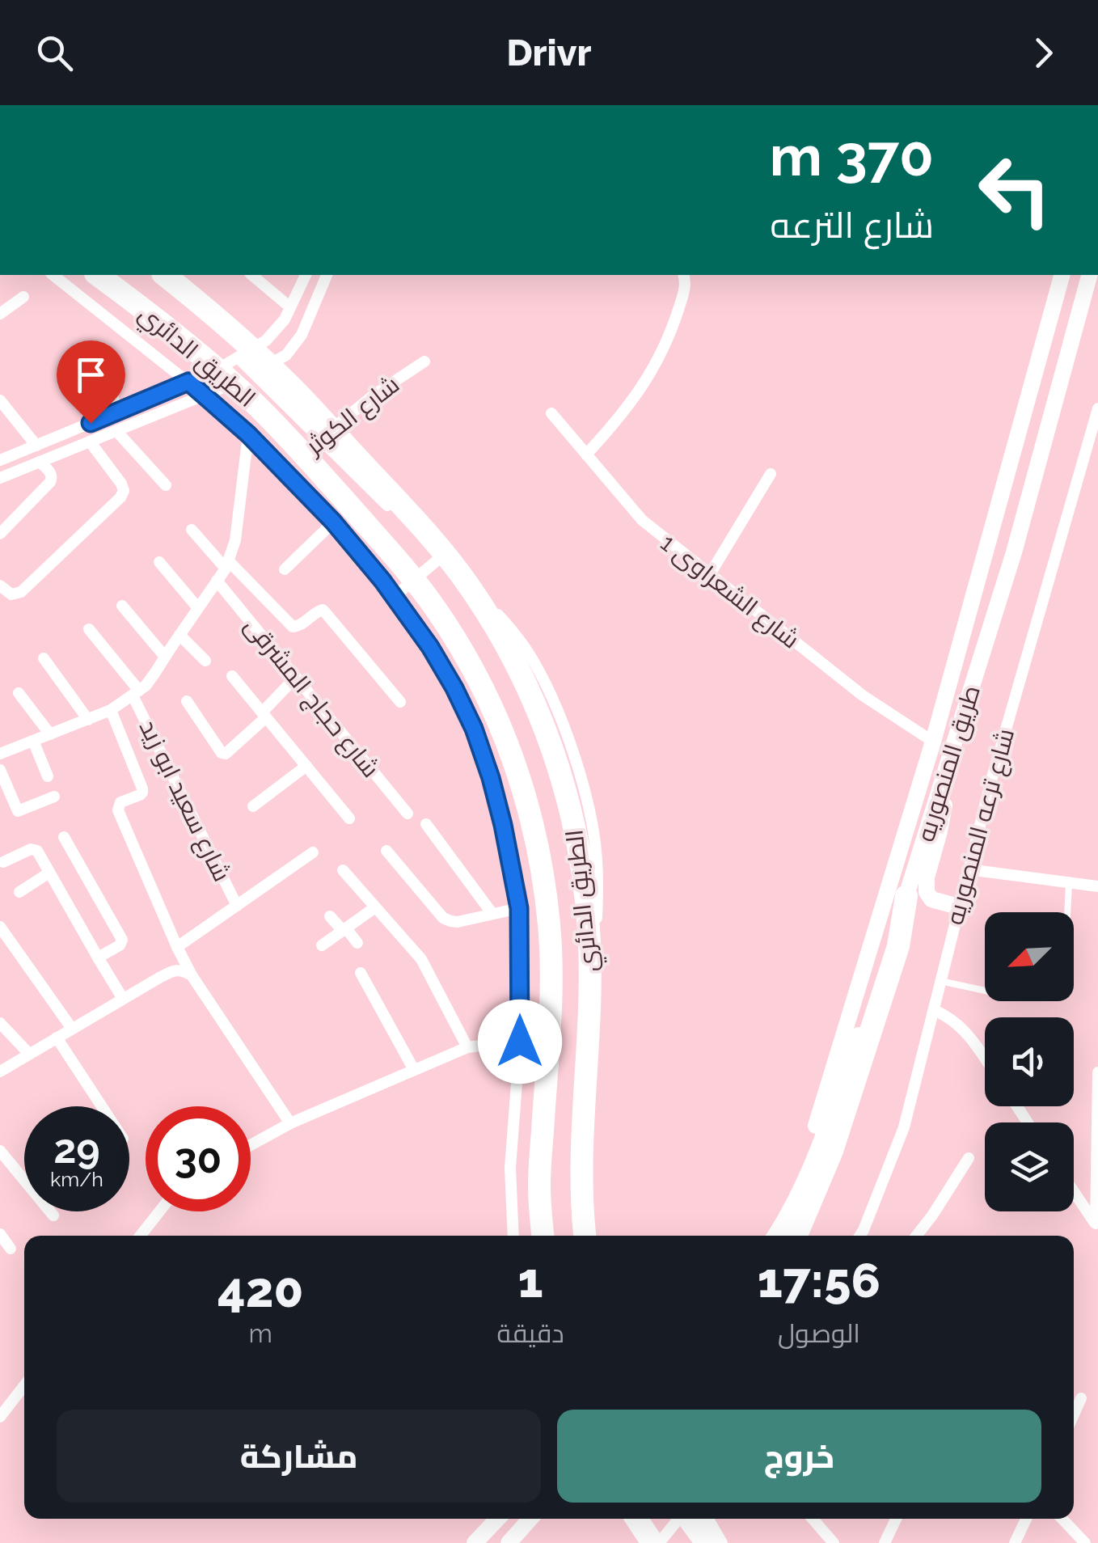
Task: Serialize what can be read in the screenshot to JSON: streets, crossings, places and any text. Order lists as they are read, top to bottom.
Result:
{
  "streets": {
    "highway": ["الطريق الدائري"],
    "main road": ["طريق المنصوريه"],
    "street": [
      "شارع الكوثر",
      "شارع الشعراوى 1",
      "شارع حجاج المشرقى",
      "شارع سعيد ابو زيد",
      "شارع ترعه المنصوريه"
    ]
  },
  "crossings": [
    ["شارع الشعراوى 1", "طريق المنصوريه"]
  ],
  "north": "bottom left",
  "page": {
    "header": "Drivr",
    "turn": ["370 m", "شارع الترعه"],
    "speed": "29 km/h",
    "limit": "30",
    "eta": [
      "17:56",
      "الوصول",
      "1",
      "دقيقة",
      "420",
      "m"
    ],
    "buttons": ["خروج", "مشاركة"]
  }
}
